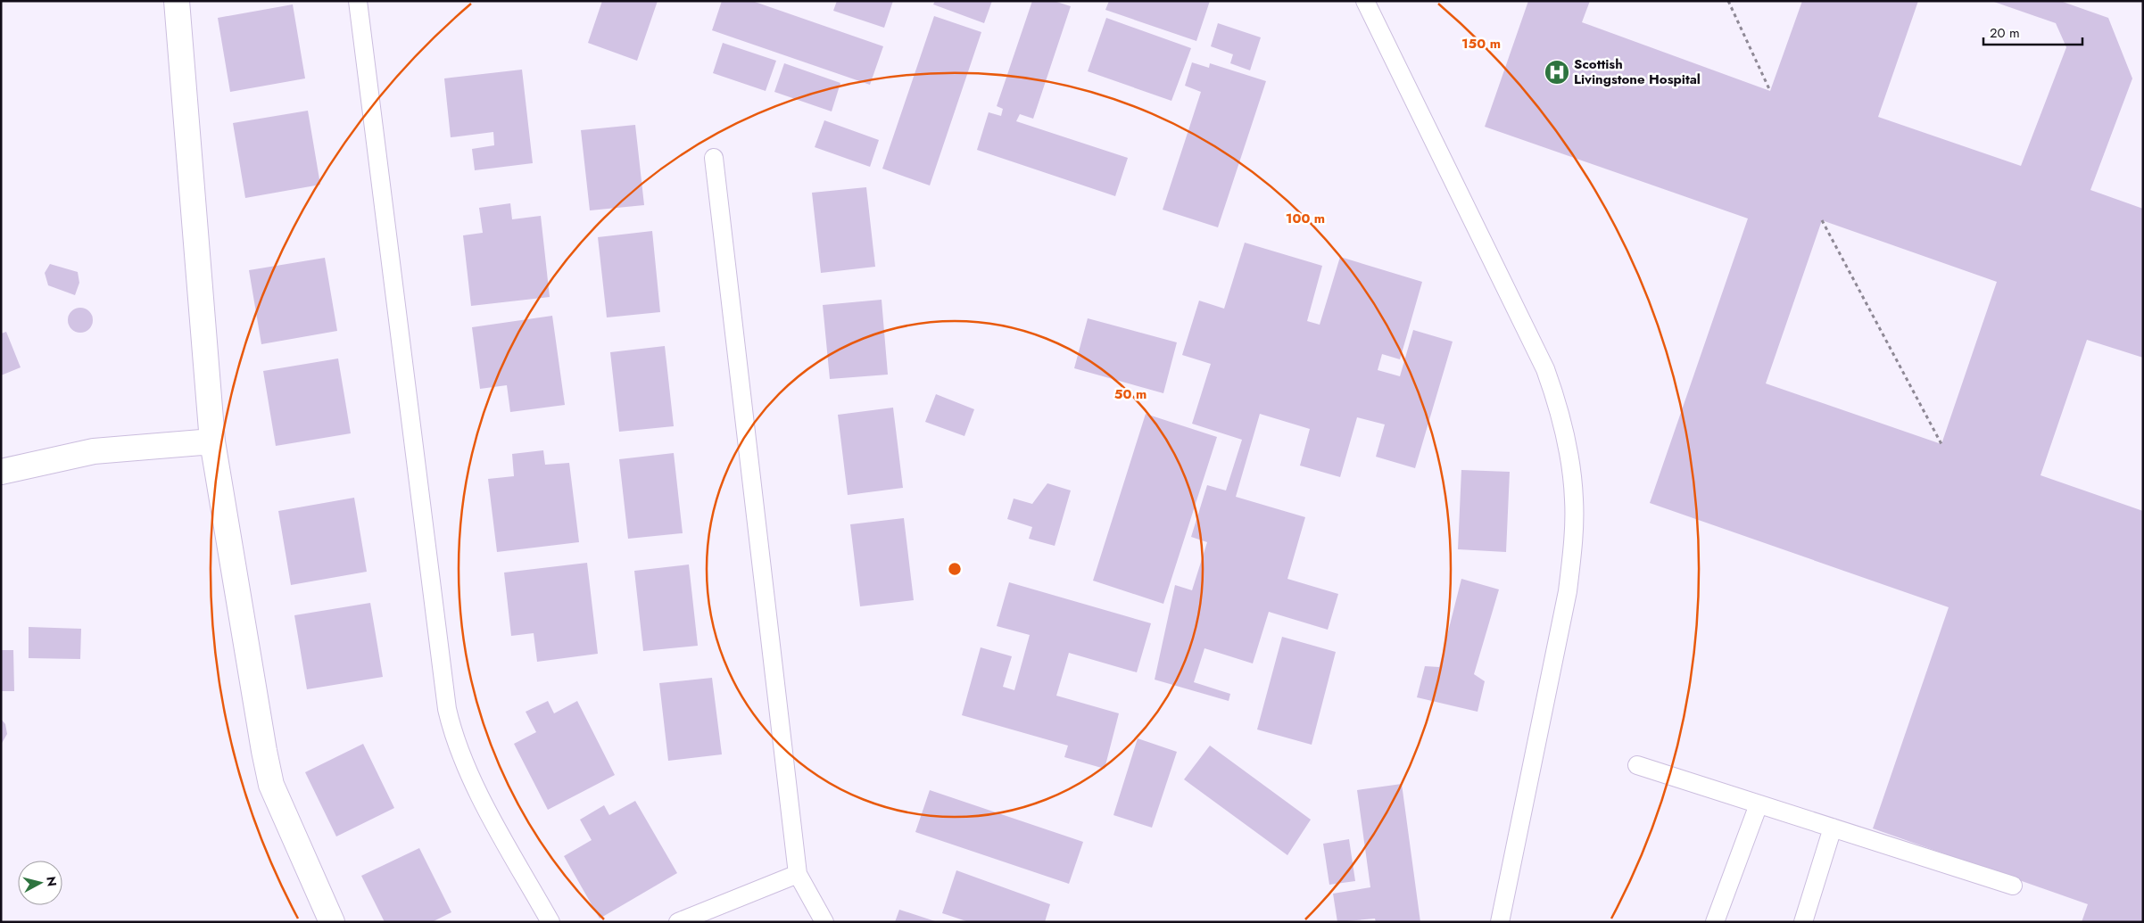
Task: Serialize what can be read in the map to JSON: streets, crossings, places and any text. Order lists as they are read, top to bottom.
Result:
{
  "places": {
    "hospital": ["Scottish Livingstone Hospital"]
  },
  "scale_bar": "20 m",
  "north": "right",
  "rings": ["150 m", "100 m", "50 m"]
}
